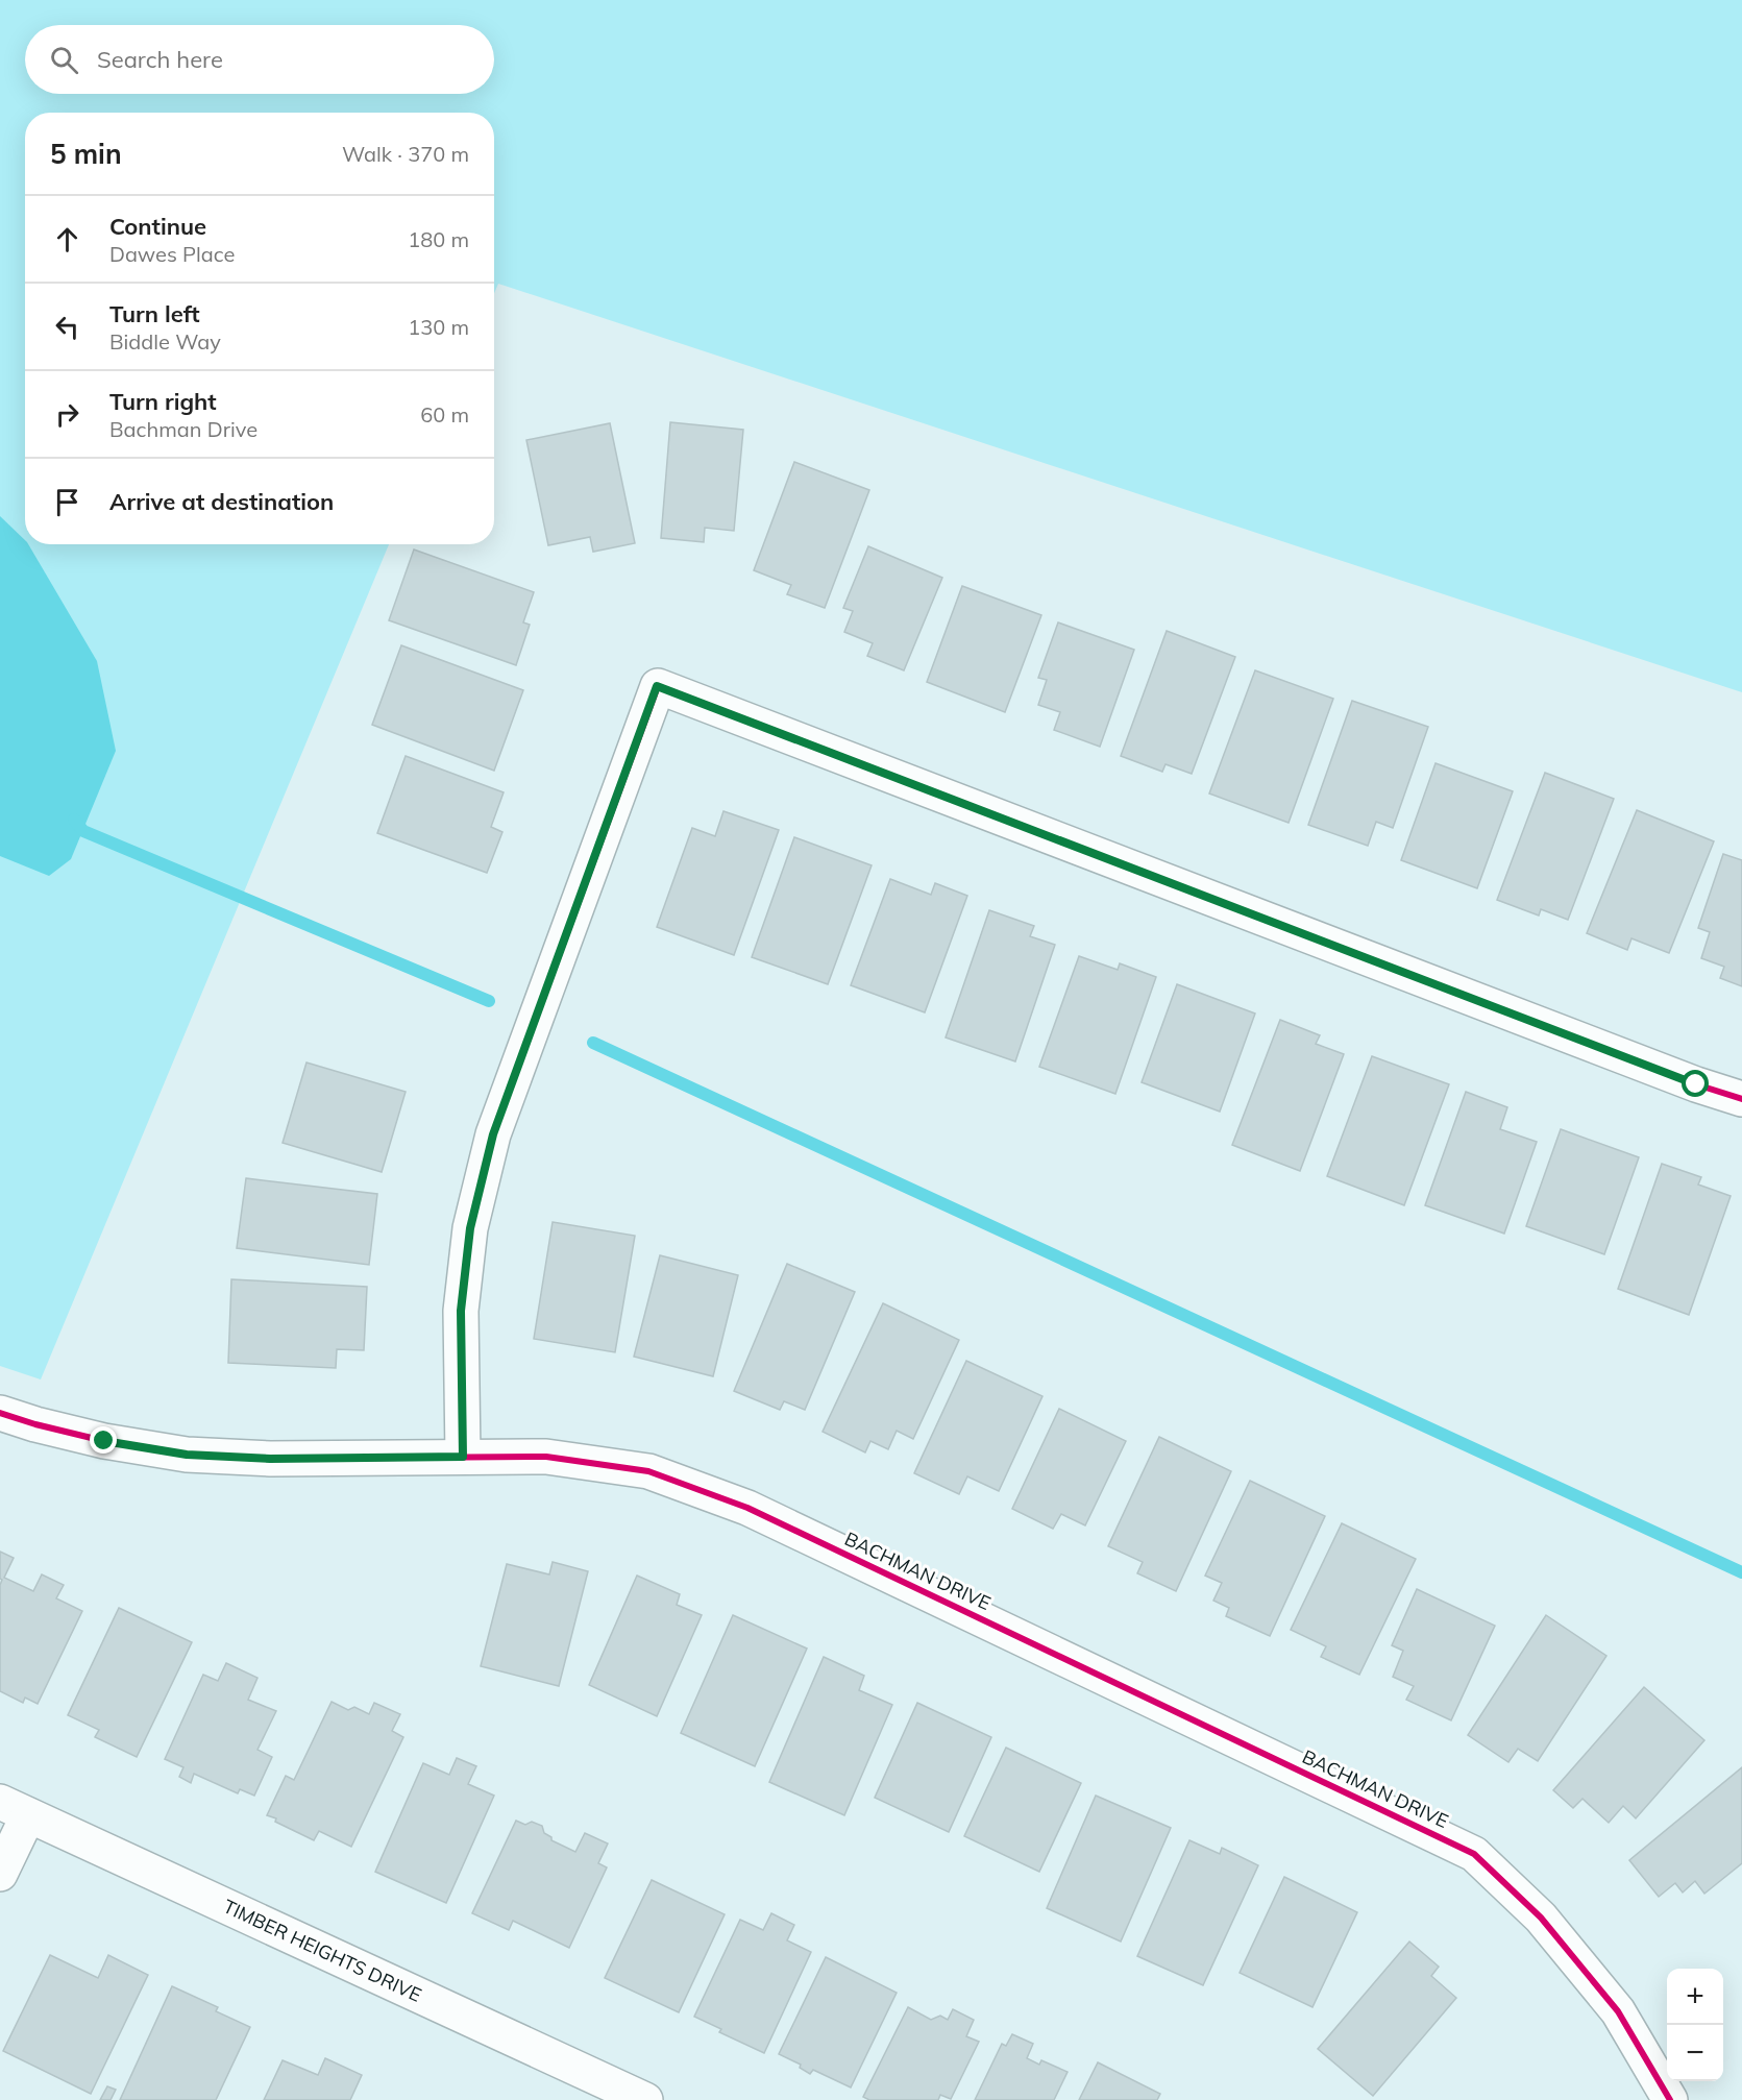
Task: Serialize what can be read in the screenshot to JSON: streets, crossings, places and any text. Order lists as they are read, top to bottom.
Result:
{
  "streets": {
    "street": ["BACHMAN DRIVE", "TIMBER HEIGHTS DRIVE"]
  },
  "page": {
    "search": "Search here",
    "heading": ["5 min", "Walk · 370 m"],
    "list": [
      ["Continue", "Dawes Place", "180 m"],
      ["Turn left", "Biddle Way", "130 m"],
      ["Turn right", "Bachman Drive", "60 m"],
      "Arrive at destination"
    ],
    "map_buttons": ["+", "−"]
  }
}
